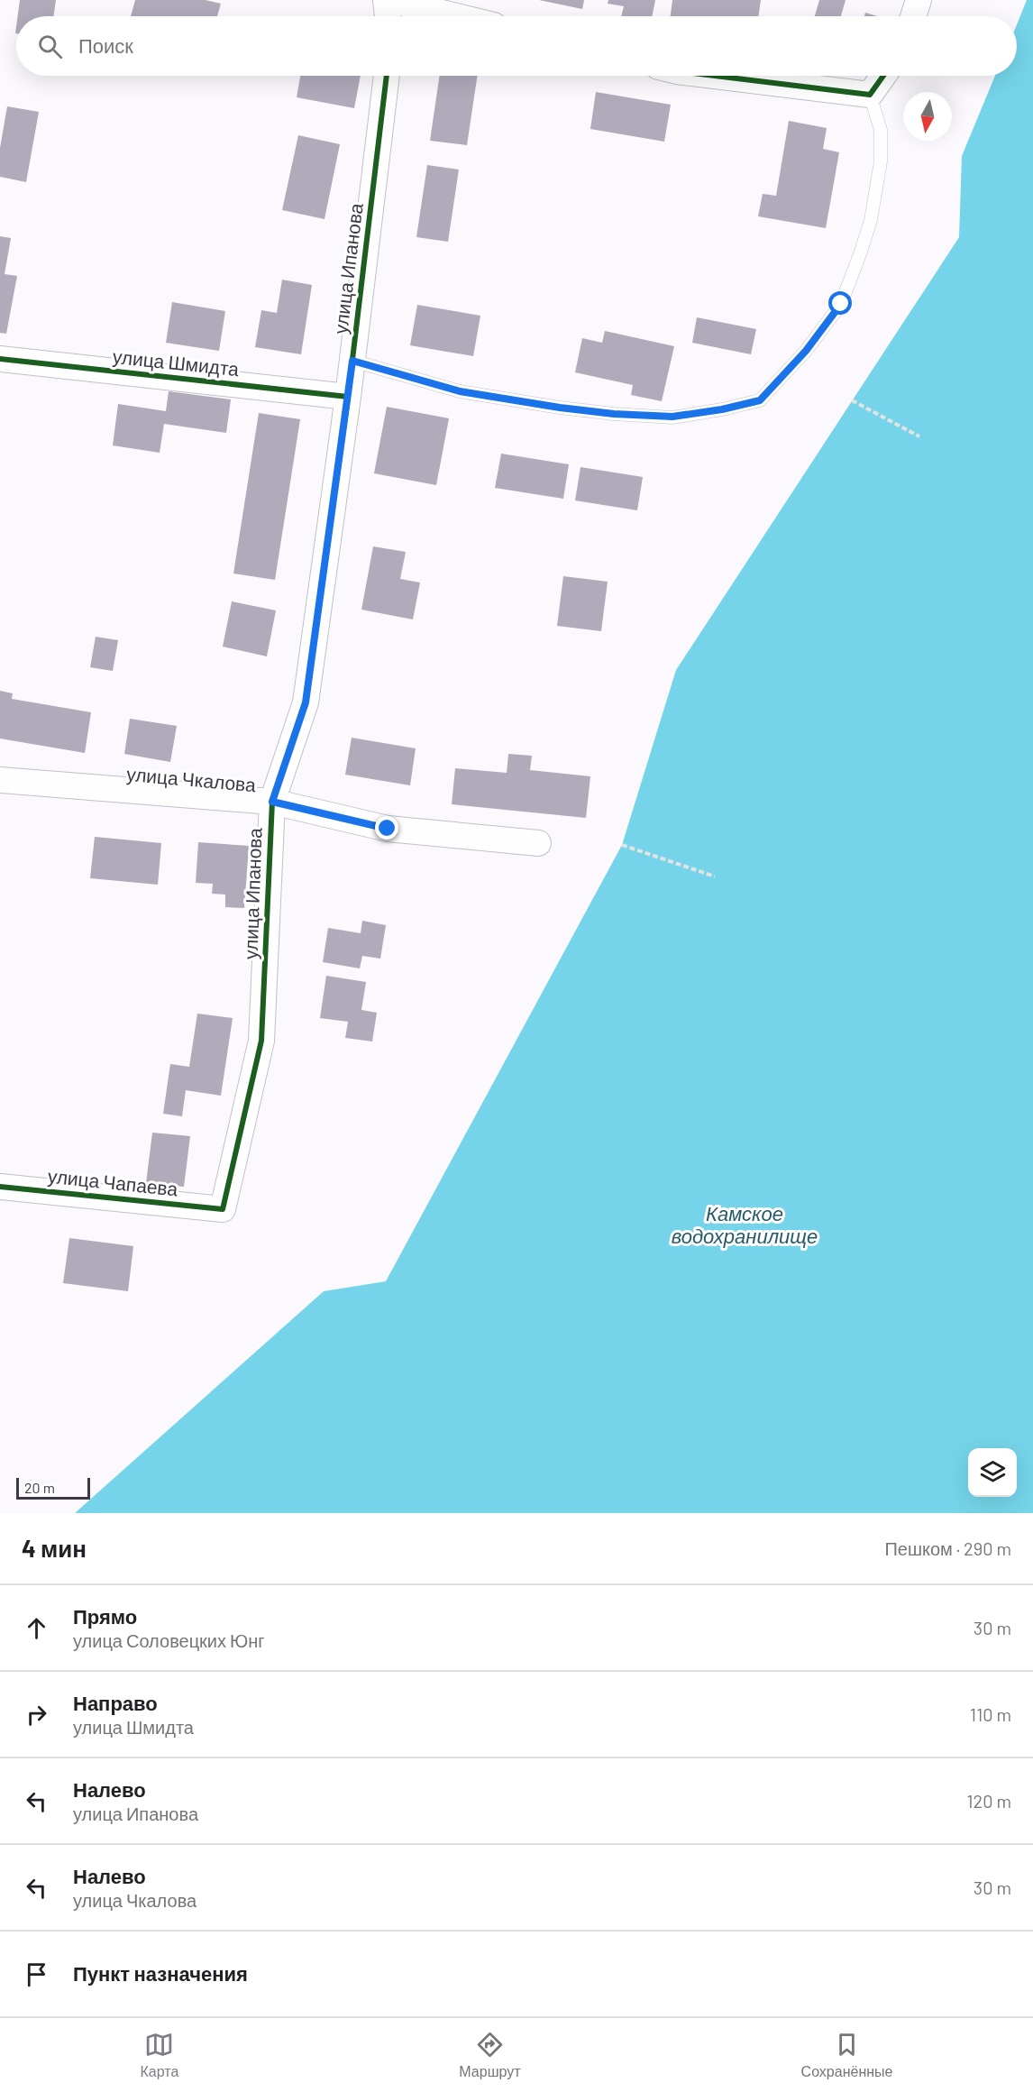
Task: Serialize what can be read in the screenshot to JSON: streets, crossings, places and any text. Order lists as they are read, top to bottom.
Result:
{
  "streets": {
    "street": [
      "улица Ипанова",
      "улица Шмидта",
      "улица Чкалова",
      "улица Чапаева"
    ]
  },
  "crossings": [
    ["улица Ипанова", "улица Шмидта"],
    ["улица Ипанова", "улица Чкалова"],
    ["улица Ипанова", "улица Чапаева"]
  ],
  "water": ["Камское водохранилище"],
  "scale_bar": "20 m",
  "north": "bottom",
  "page": {
    "search": "Поиск",
    "scale": "20 m",
    "heading": ["4 мин", "Пешком · 290 m"],
    "list": [
      ["Прямо", "улица Соловецких Юнг", "30 m"],
      ["Направо", "улица Шмидта", "110 m"],
      ["Налево", "улица Ипанова", "120 m"],
      ["Налево", "улица Чкалова", "30 m"],
      "Пункт назначения"
    ],
    "nav": ["Карта", "Маршрут", "Сохранённые"]
  }
}
